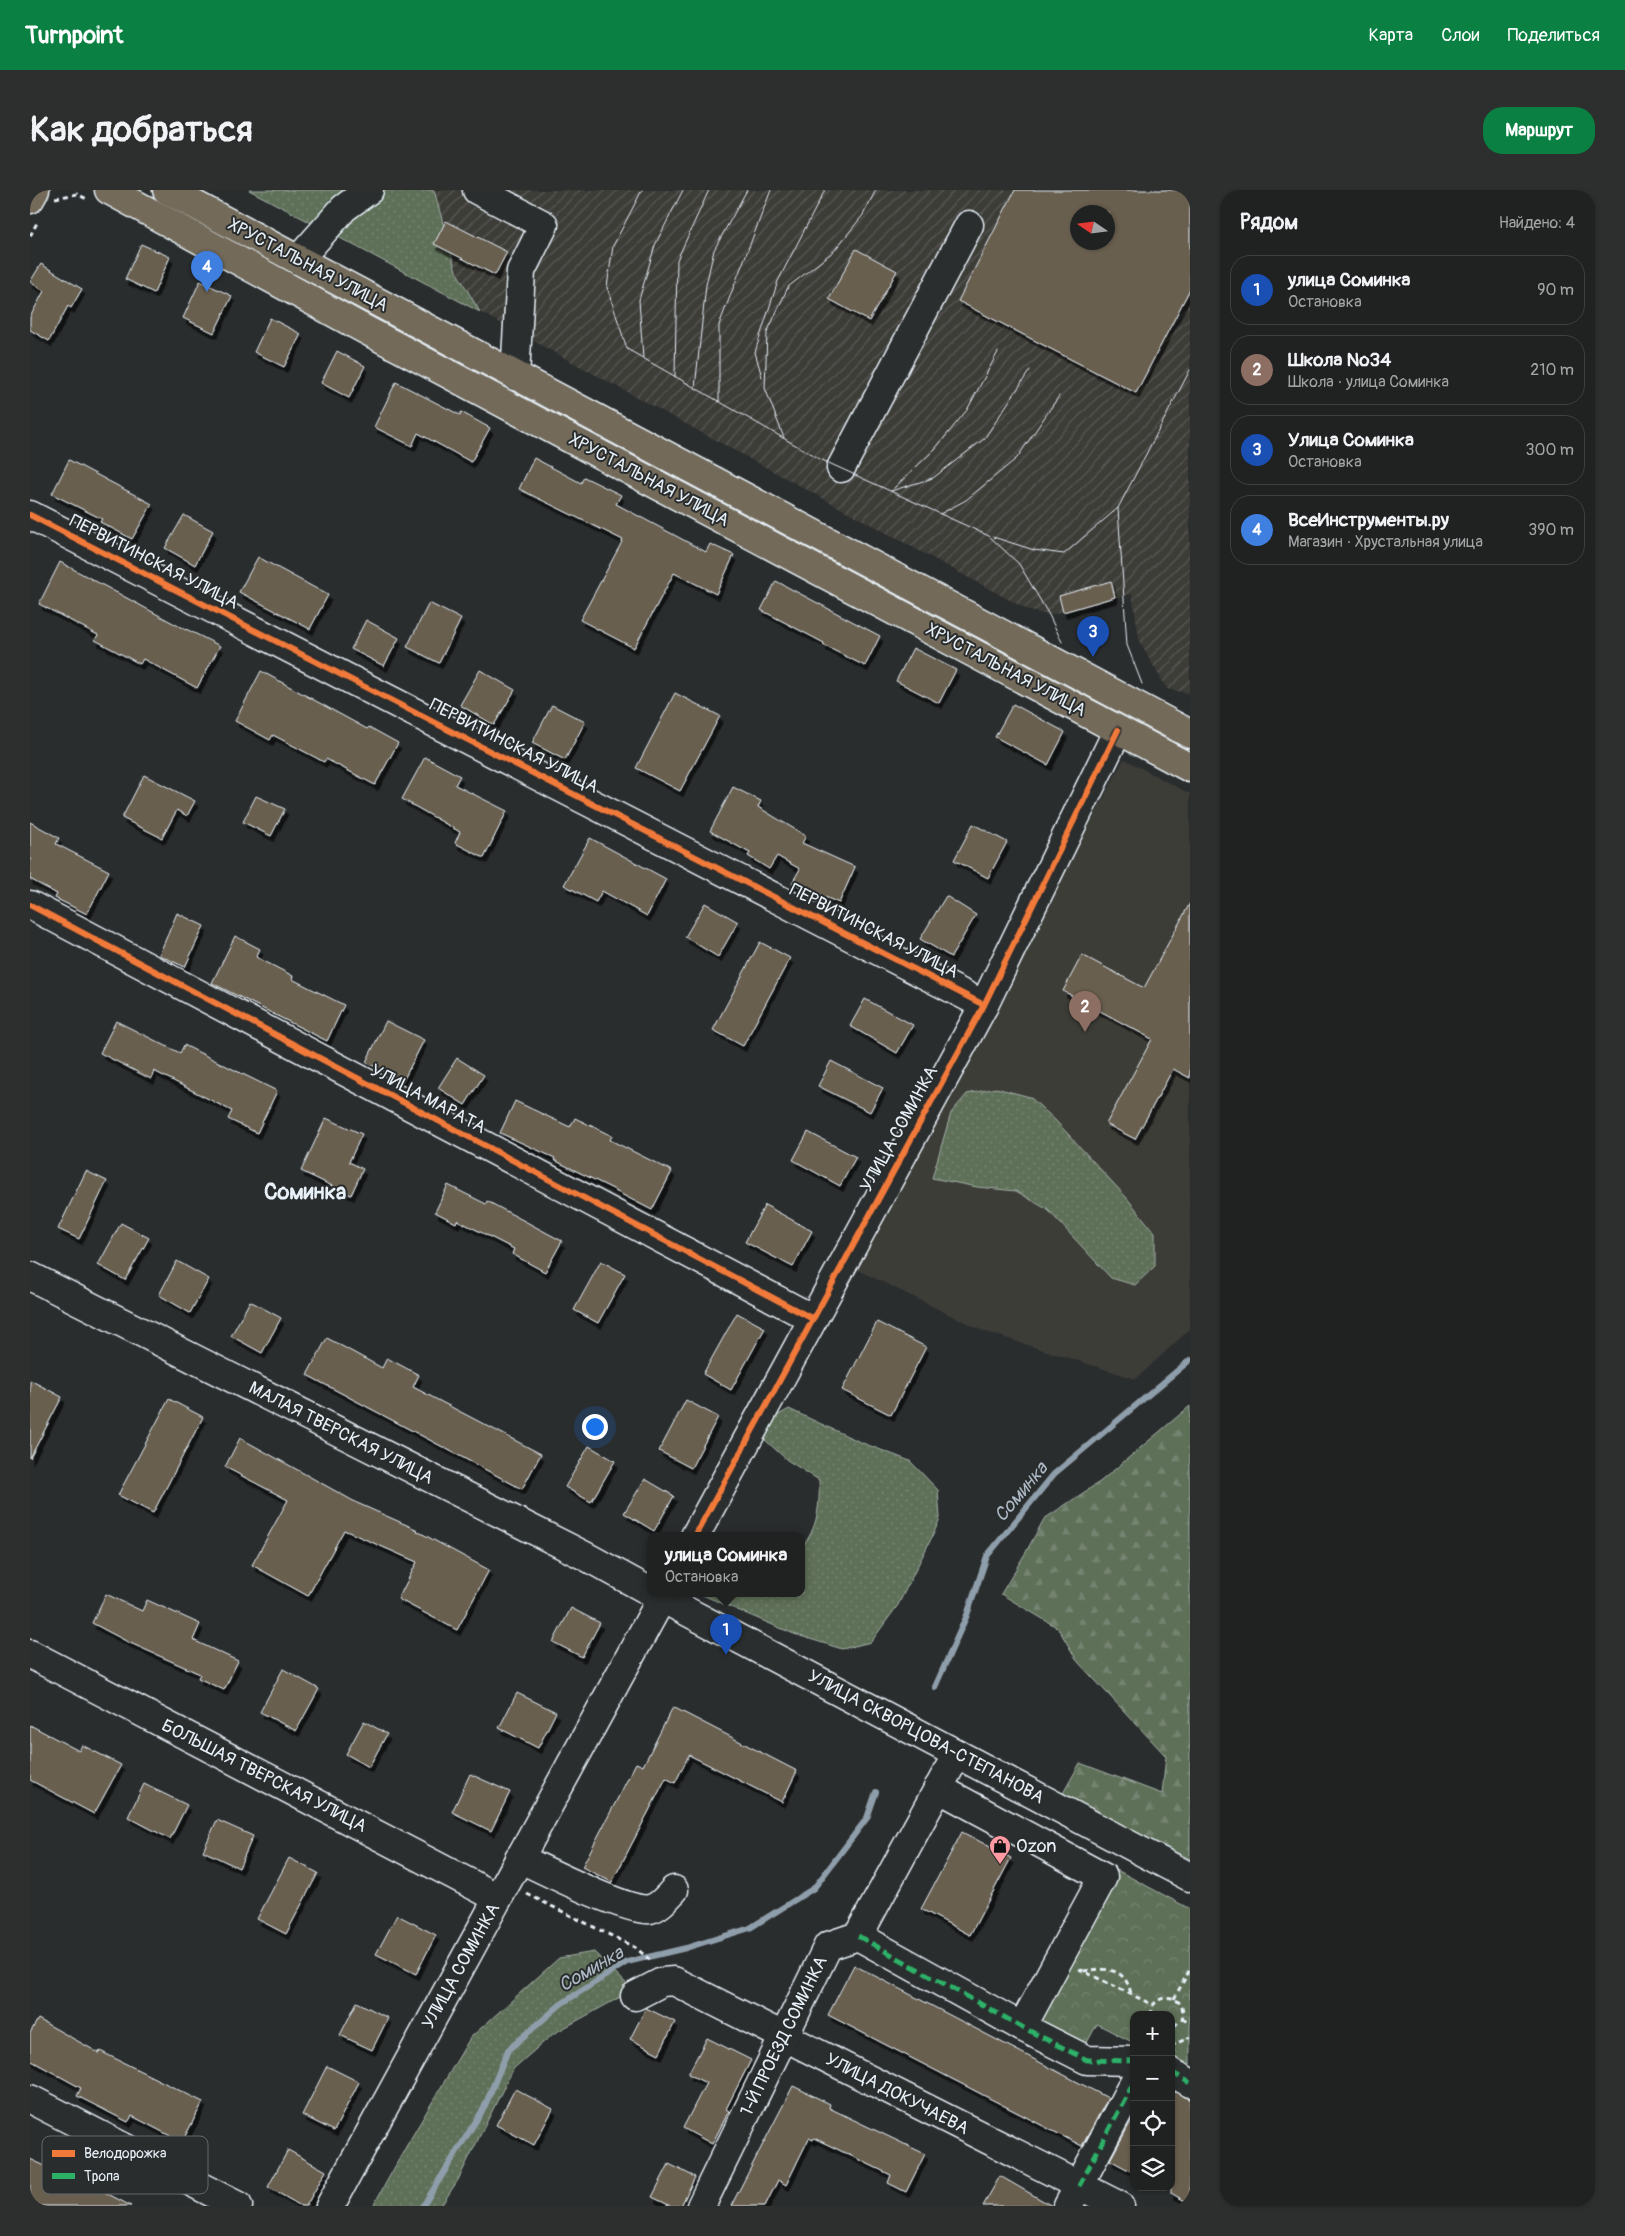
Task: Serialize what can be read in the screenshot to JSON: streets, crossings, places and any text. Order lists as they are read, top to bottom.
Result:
{
  "streets": {
    "main road": ["ХРУСТАЛЬНАЯ УЛИЦА"],
    "street": [
      "ПЕРВИТИНСКАЯ УЛИЦА",
      "УЛИЦА МАРАТА",
      "УЛИЦА СОМИНКА",
      "МАЛАЯ ТВЕРСКАЯ УЛИЦА",
      "УЛИЦА СКВОРЦОВА-СТЕПАНОВА",
      "БОЛЬШАЯ ТВЕРСКАЯ УЛИЦА",
      "1-Й ПРОЕЗД СОМИНКА",
      "УЛИЦА ДОКУЧАЕВА"
    ]
  },
  "crossings": [
    ["ХРУСТАЛЬНАЯ УЛИЦА", "УЛИЦА СОМИНКА"],
    ["ПЕРВИТИНСКАЯ УЛИЦА", "УЛИЦА СОМИНКА"],
    ["УЛИЦА МАРАТА", "УЛИЦА СОМИНКА"],
    ["УЛИЦА СОМИНКА", "БОЛЬШАЯ ТВЕРСКАЯ УЛИЦА"],
    ["1-Й ПРОЕЗД СОМИНКА", "УЛИЦА ДОКУЧАЕВА"]
  ],
  "districts": ["Соминка"],
  "water": ["Соминка"],
  "places": {
    "shop": ["Ozon"]
  },
  "legend": ["Велодорожка", "Тропа"],
  "north": "left",
  "page": {
    "header": "Turnpoint",
    "nav": ["Карта", "Слои", "Поделиться"],
    "buttons": "Маршрут",
    "title": "Как добраться",
    "heading": ["Рядом", "Найдено: 4"],
    "pins": [
      "4",
      "3",
      "2",
      "1"
    ],
    "list": [
      {
        "mark": "1",
        "name": "улица Соминка",
        "note": "Остановка",
        "value": "90 m"
      },
      {
        "mark": "2",
        "name": "Школа №34",
        "note": "Школа · улица Соминка",
        "value": "210 m"
      },
      {
        "mark": "3",
        "name": "Улица Соминка",
        "note": "Остановка",
        "value": "300 m"
      },
      {
        "mark": "4",
        "name": "ВсеИнструменты.ру",
        "note": "Магазин · Хрустальная улица",
        "value": "390 m"
      }
    ],
    "popup": ["улица Соминка", "Остановка"],
    "map_buttons": ["+", "−"]
  }
}
